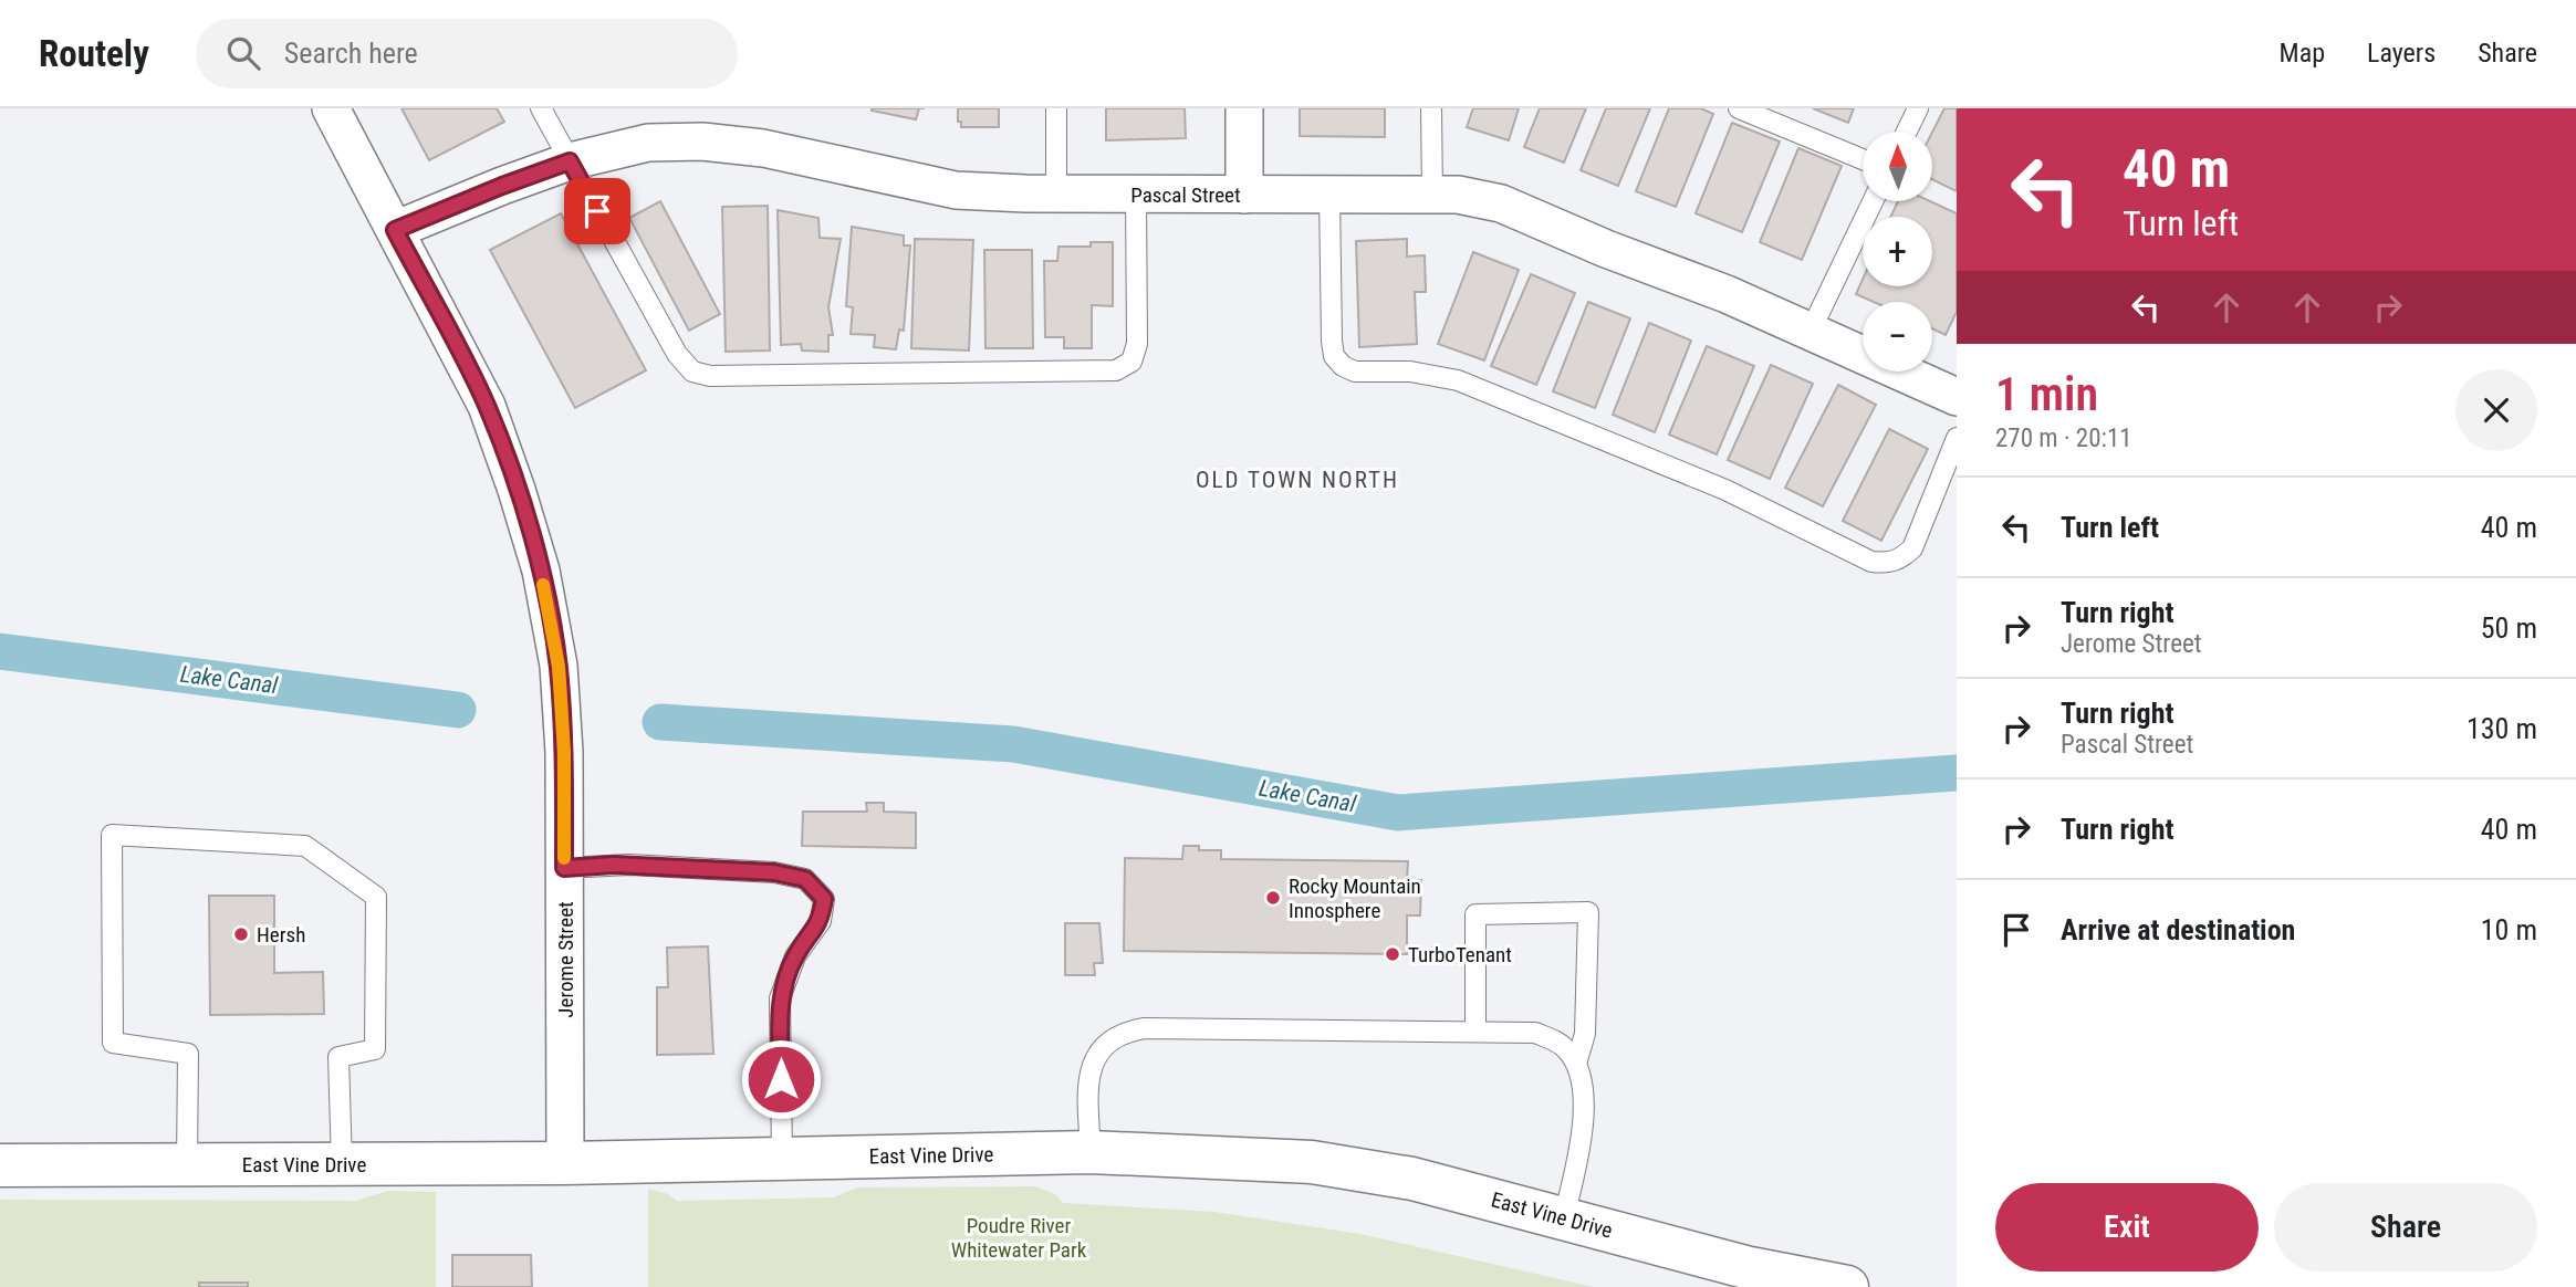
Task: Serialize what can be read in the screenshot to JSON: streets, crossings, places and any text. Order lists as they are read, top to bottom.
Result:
{
  "streets": {
    "main road": ["East Vine Drive"],
    "street": ["Pascal Street", "Jerome Street"]
  },
  "crossings": [
    ["Pascal Street", "Jerome Street"],
    ["Jerome Street", "East Vine Drive"]
  ],
  "districts": ["OLD TOWN NORTH"],
  "water": ["Lake Canal"],
  "parks": ["Poudre River Whitewater Park"],
  "places": ["Rocky Mountain Innosphere", "Hersh", "TurboTenant"],
  "north": "top",
  "page": {
    "header": "Routely",
    "search": "Search here",
    "nav": ["Map", "Layers", "Share"],
    "turn": ["40 m", "Turn left"],
    "map_buttons": ["+", "−"],
    "heading": ["1 min", "270 m · 20:11"],
    "list": [
      {
        "name": "Turn left",
        "value": "40 m"
      },
      {
        "name": "Turn right",
        "note": "Jerome Street",
        "value": "50 m"
      },
      {
        "name": "Turn right",
        "note": "Pascal Street",
        "value": "130 m"
      },
      {
        "name": "Turn right",
        "value": "40 m"
      },
      {
        "name": "Arrive at destination",
        "value": "10 m"
      }
    ],
    "buttons": ["Exit", "Share"]
  }
}
